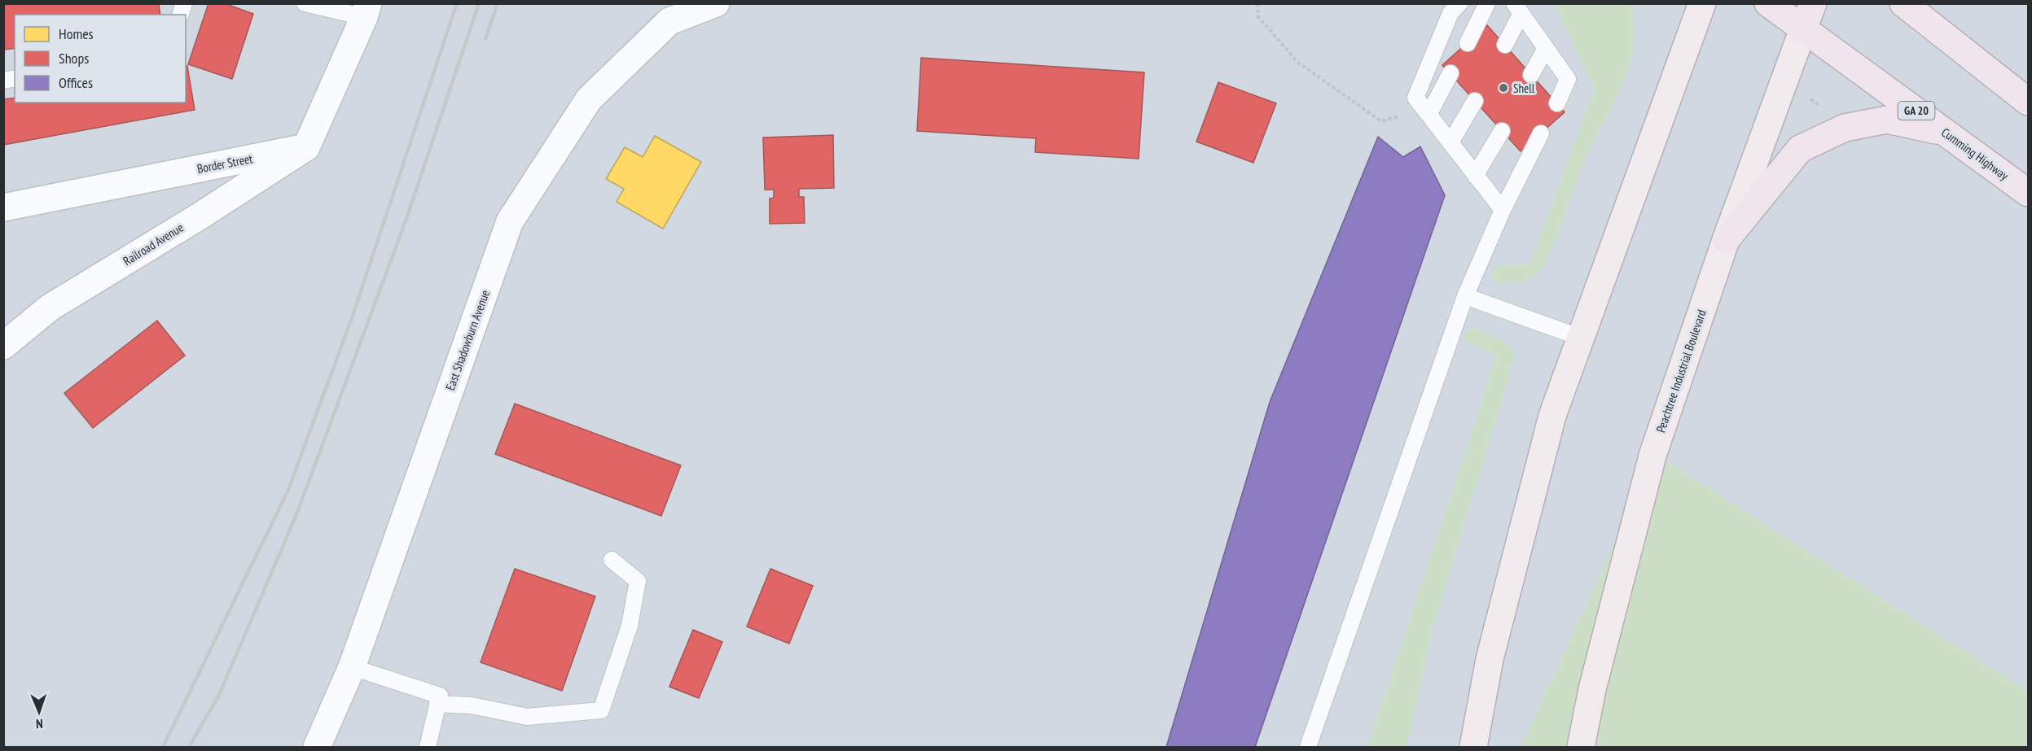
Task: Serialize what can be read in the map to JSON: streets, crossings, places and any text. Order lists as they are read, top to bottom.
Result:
{
  "streets": {
    "highway": ["GA 20", "Cumming Highway", "Peachtree Industrial Boulevard"],
    "street": ["Border Street", "Railroad Avenue", "East Shadowburn Avenue"]
  },
  "crossings": [
    ["GA 20", "Cumming Highway"],
    ["GA 20", "Peachtree Industrial Boulevard"],
    ["Cumming Highway", "Peachtree Industrial Boulevard"],
    ["Border Street", "Railroad Avenue"]
  ],
  "places": ["Shell"],
  "legend": ["Homes", "Shops", "Offices"],
  "north": "bottom"
}
